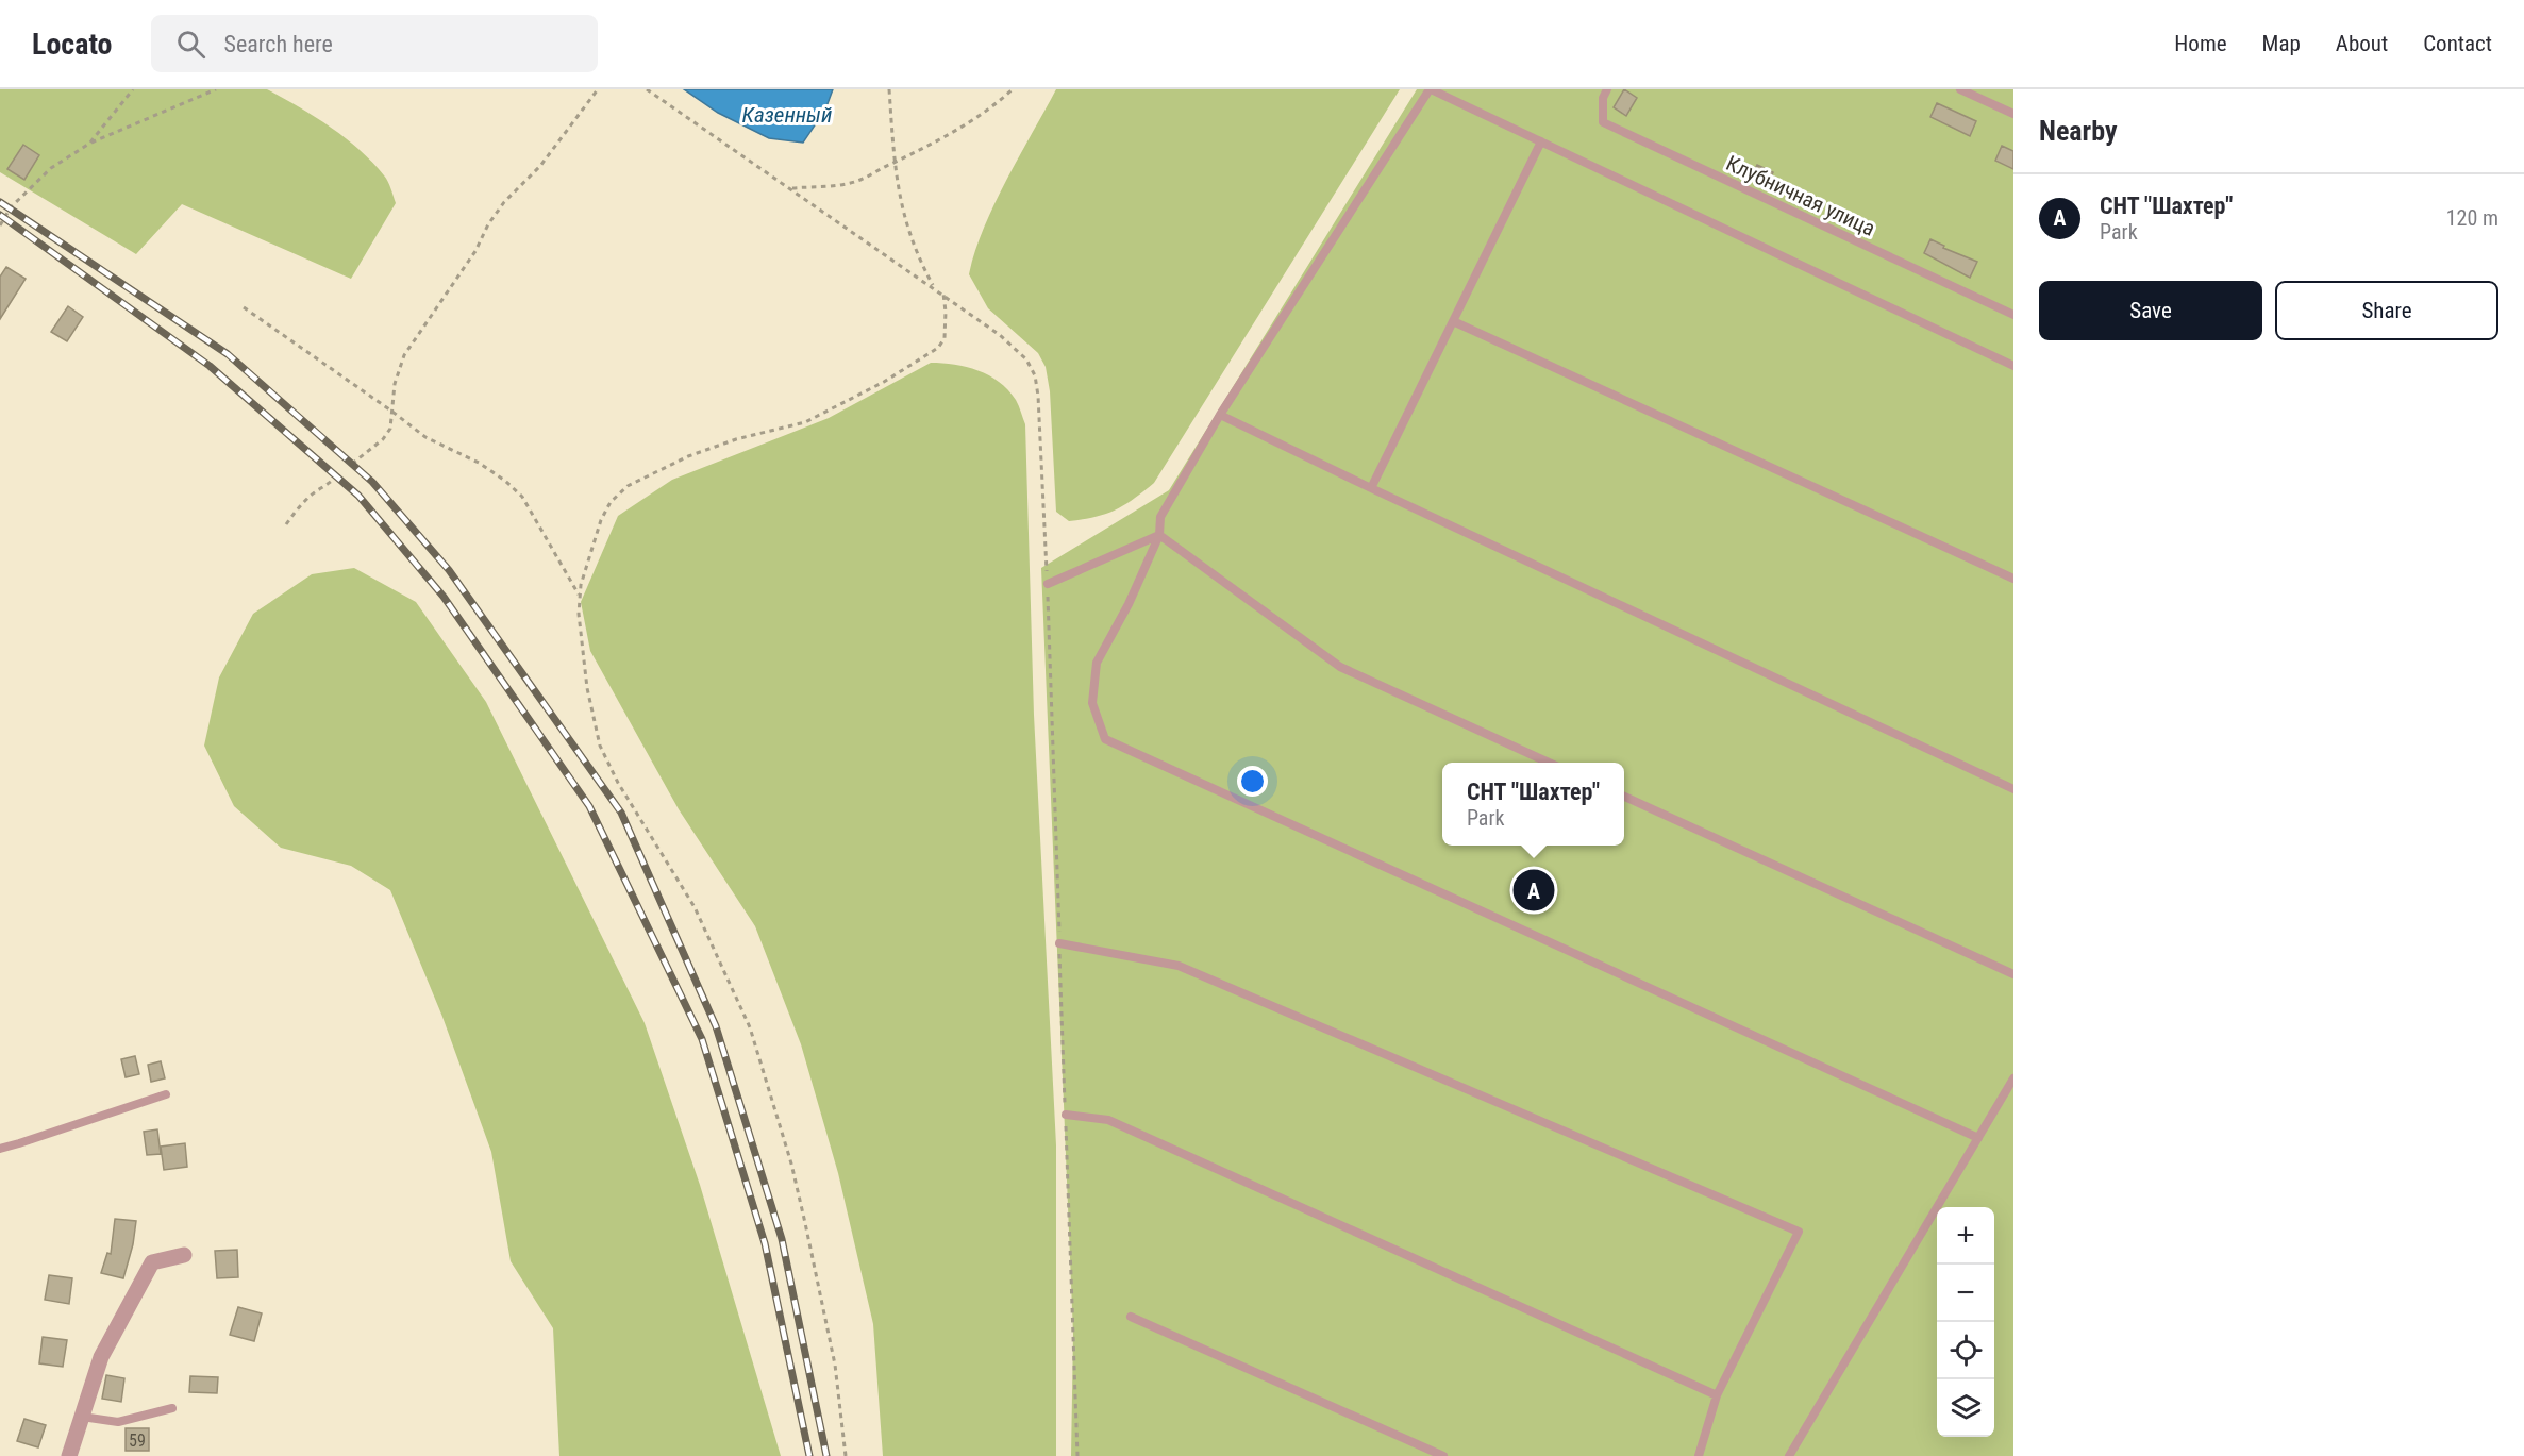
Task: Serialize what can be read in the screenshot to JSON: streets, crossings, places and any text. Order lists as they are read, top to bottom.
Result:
{
  "streets": {
    "lane": ["Клубничная улица"]
  },
  "water": ["Казенный"],
  "house_numbers": ["59"],
  "page": {
    "header": "Locato",
    "search": "Search here",
    "nav": [
      "Home",
      "Map",
      "About",
      "Contact"
    ],
    "heading": "Nearby",
    "list": [
      {
        "mark": "A",
        "name": "СНТ \"Шахтер\"",
        "note": "Park",
        "value": "120 m"
      }
    ],
    "buttons": ["Save", "Share"],
    "popup": ["СНТ \"Шахтер\"", "Park"],
    "pins": "A",
    "map_buttons": ["+", "−"]
  }
}
